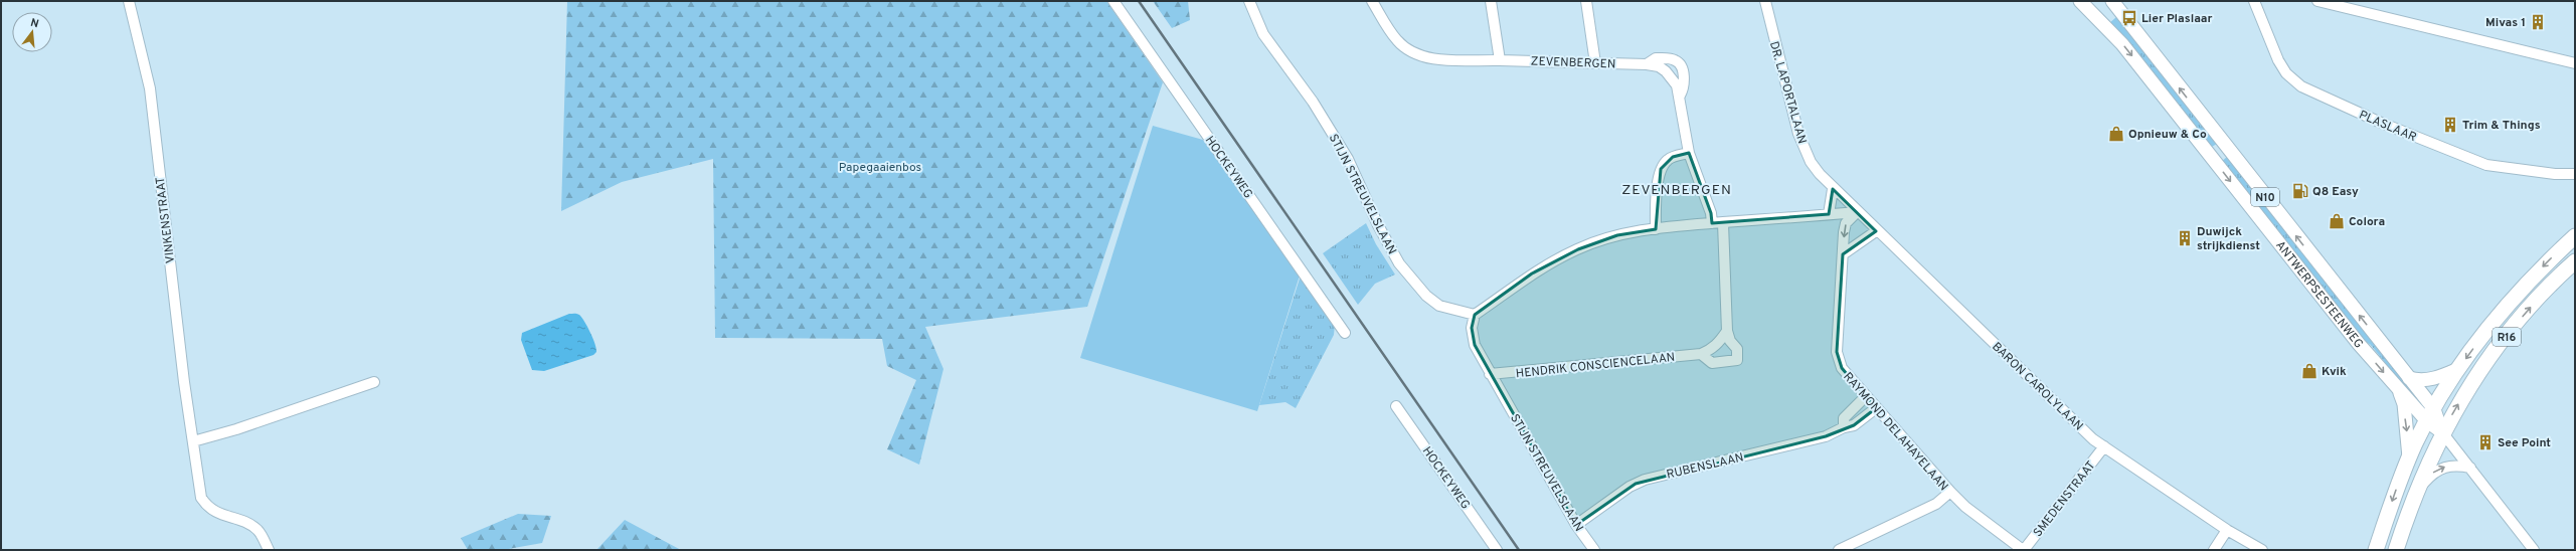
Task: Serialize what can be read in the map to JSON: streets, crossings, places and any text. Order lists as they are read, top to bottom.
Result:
{
  "streets": {
    "highway": ["R16"],
    "main road": ["N10", "ANTWERPSESTEENWEG"],
    "street": [
      "ZEVENBERGEN",
      "DR. LAPORTALAAN",
      "PLASLAAR",
      "HOCKEYWEG",
      "STIJN STREUVELSLAAN",
      "VINKENSTRAAT",
      "HENDRIK CONSCIENCELAAN",
      "BARON CAROLYLAAN",
      "RAYMOND DELAHAYELAAN",
      "RUBENSLAAN",
      "SMEDENSTRAAT"
    ]
  },
  "crossings": [
    ["DR. LAPORTALAAN", "BARON CAROLYLAAN"],
    ["DR. LAPORTALAAN", "RAYMOND DELAHAYELAAN"],
    ["STIJN STREUVELSLAAN", "HENDRIK CONSCIENCELAAN"],
    ["STIJN STREUVELSLAAN", "RUBENSLAAN"],
    ["ANTWERPSESTEENWEG", "R16"],
    ["BARON CAROLYLAAN", "RAYMOND DELAHAYELAAN"],
    ["BARON CAROLYLAAN", "SMEDENSTRAAT"],
    ["RAYMOND DELAHAYELAAN", "RUBENSLAAN"],
    ["RAYMOND DELAHAYELAAN", "SMEDENSTRAAT"]
  ],
  "districts": ["ZEVENBERGEN"],
  "parks": ["Papegaaienbos"],
  "places": {
    "bus stop": ["Lier Plaslaar"],
    "building": [
      "Mivas 1",
      "Trim & Things",
      "Duwijck strijkdienst",
      "See Point"
    ],
    "shop": ["Opnieuw & Co", "Colora", "Kvik"],
    "fuel station": ["Q8 Easy"]
  },
  "north": "top"
}
